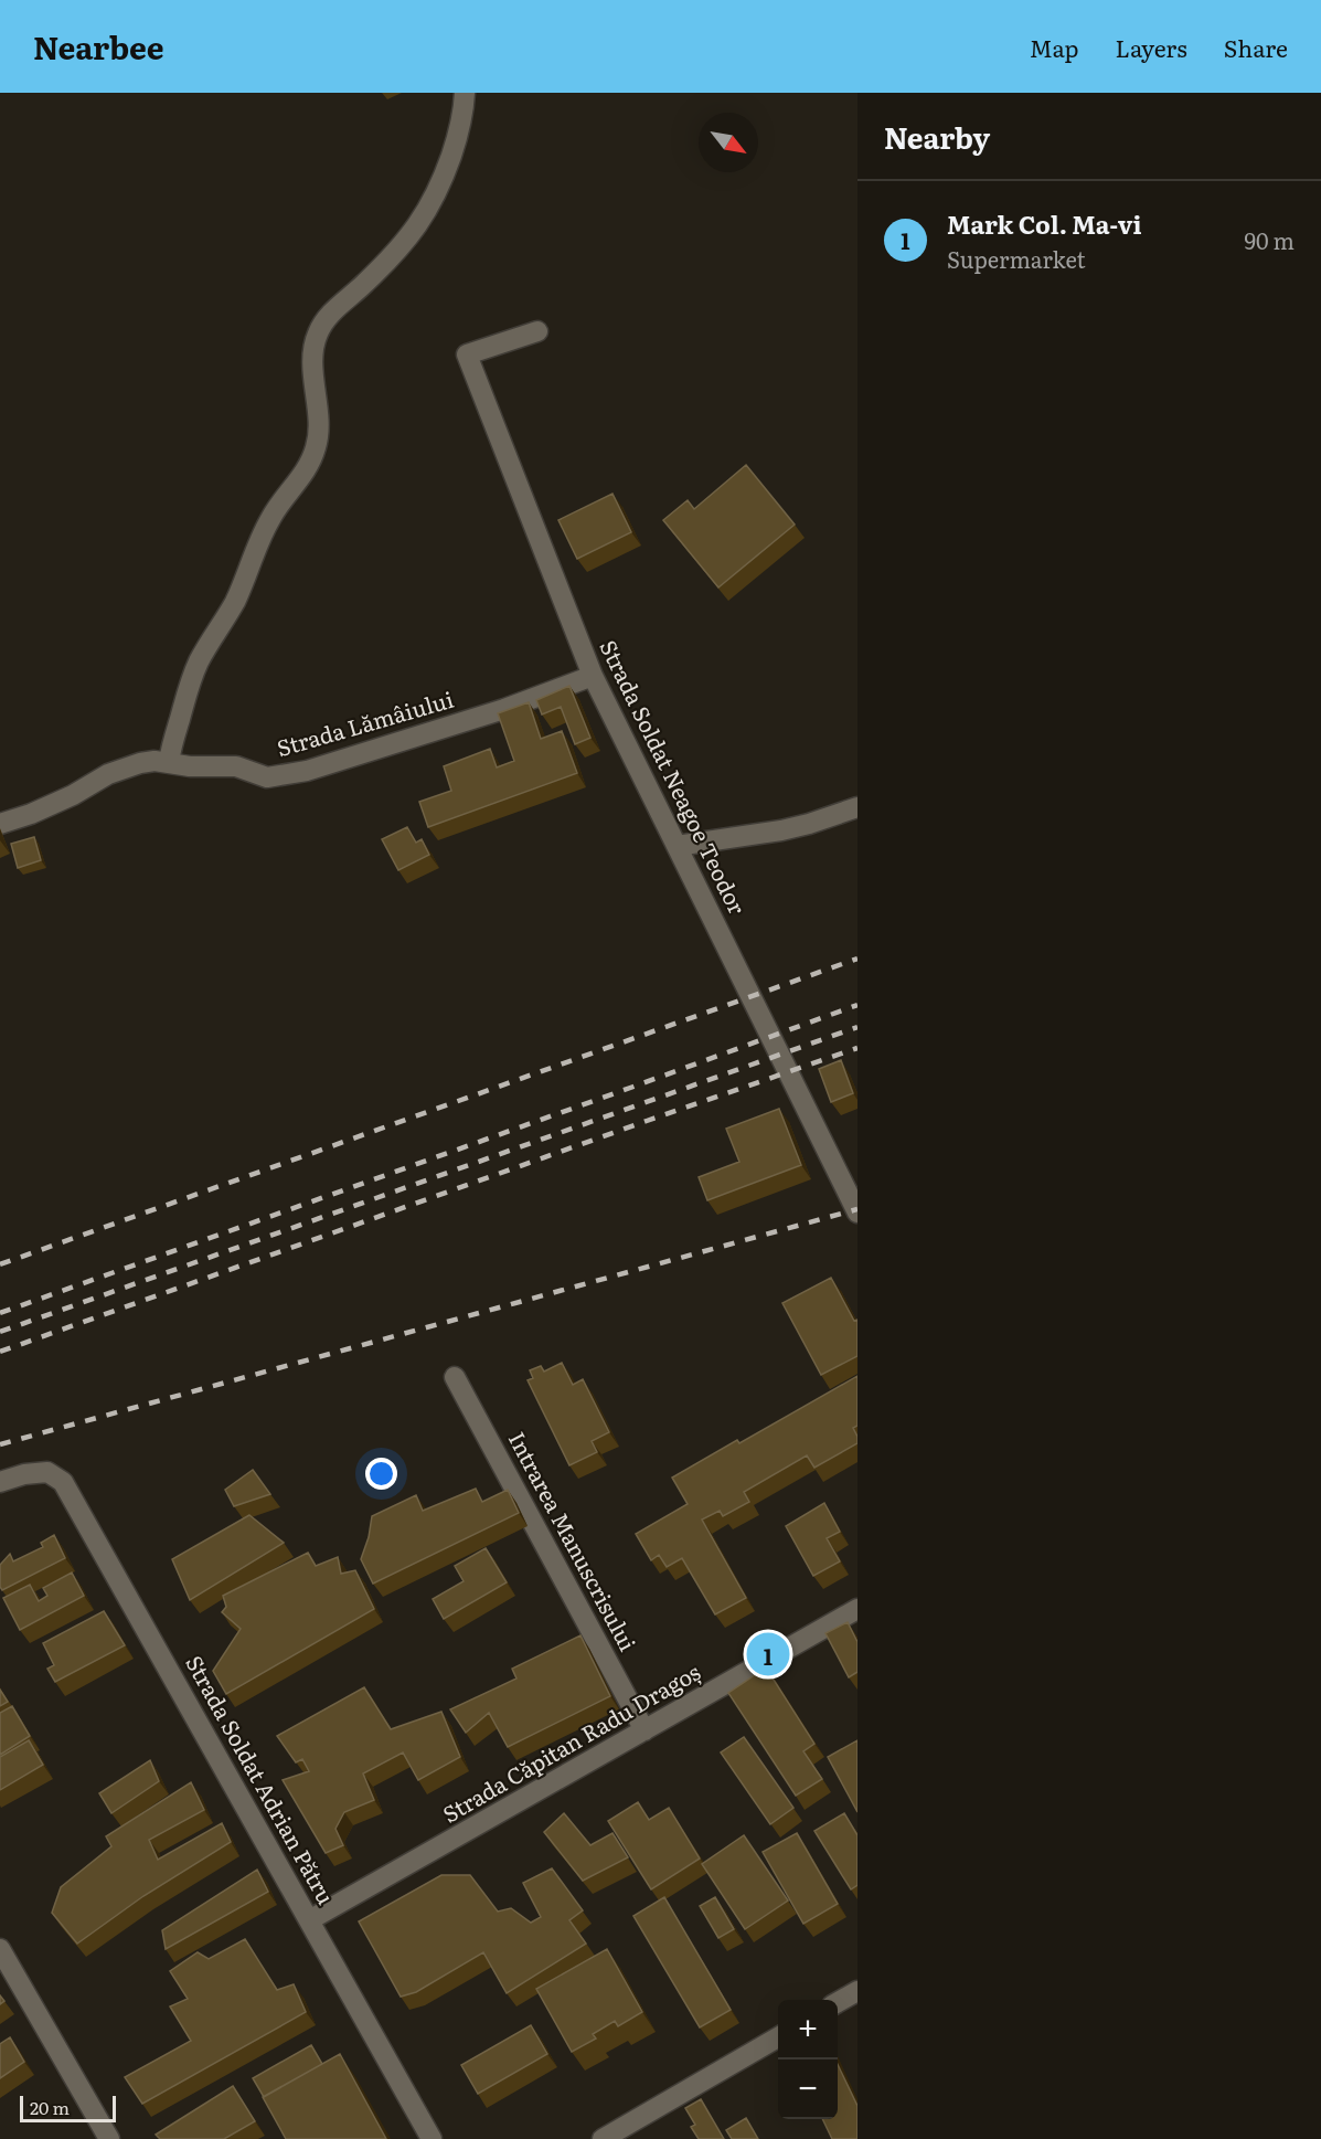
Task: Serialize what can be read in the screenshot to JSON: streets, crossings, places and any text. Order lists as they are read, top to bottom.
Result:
{
  "streets": {
    "street": [
      "Strada Lămâiului",
      "Strada Soldat Neagoe Teodor",
      "Intrarea Manuscrisului",
      "Strada Căpitan Radu Dragoș",
      "Strada Soldat Adrian Pătru"
    ]
  },
  "crossings": [
    ["Strada Lămâiului", "Strada Soldat Neagoe Teodor"],
    ["Intrarea Manuscrisului", "Strada Căpitan Radu Dragoș"],
    ["Strada Căpitan Radu Dragoș", "Strada Soldat Adrian Pătru"]
  ],
  "scale_bar": "20 m",
  "north": "bottom right",
  "page": {
    "header": "Nearbee",
    "nav": ["Map", "Layers", "Share"],
    "heading": "Nearby",
    "list": [
      {
        "mark": "1",
        "name": "Mark Col. Ma-vi",
        "note": "Supermarket",
        "value": "90 m"
      }
    ],
    "pins": "1",
    "map_buttons": ["+", "−"],
    "scale": "20 m"
  }
}
